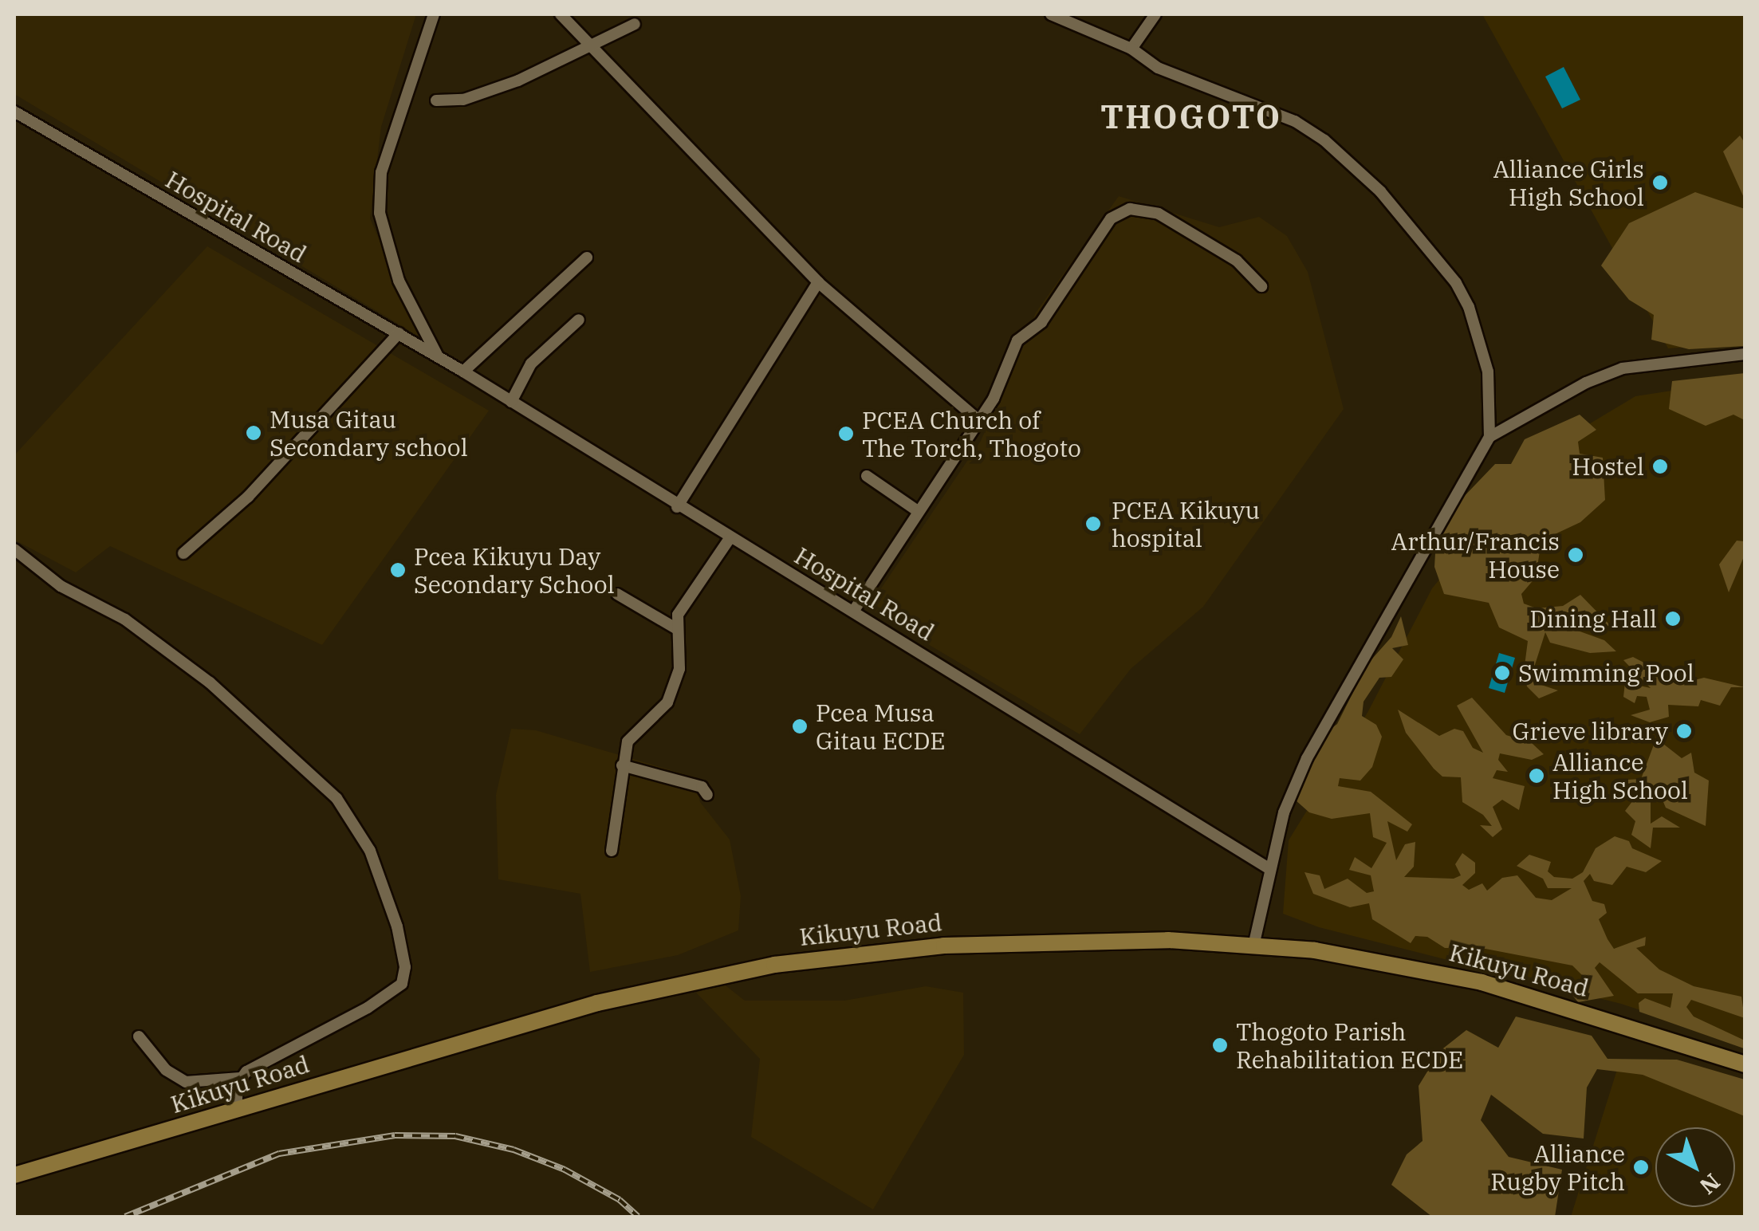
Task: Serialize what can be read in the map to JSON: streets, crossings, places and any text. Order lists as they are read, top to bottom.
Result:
{
  "streets": {
    "main road": ["Kikuyu Road"],
    "street": ["Hospital Road"]
  },
  "districts": ["THOGOTO"],
  "places": [
    "Alliance Girls High School",
    "Musa Gitau Secondary school",
    "PCEA Church of The Torch, Thogoto",
    "Hostel",
    "PCEA Kikuyu hospital",
    "Arthur/Francis House",
    "Pcea Kikuyu Day Secondary School",
    "Dining Hall",
    "Swimming Pool",
    "Pcea Musa Gitau ECDE",
    "Grieve library",
    "Alliance High School",
    "Thogoto Parish Rehabilitation ECDE",
    "Alliance Rugby Pitch"
  ],
  "north": "bottom right"
}
